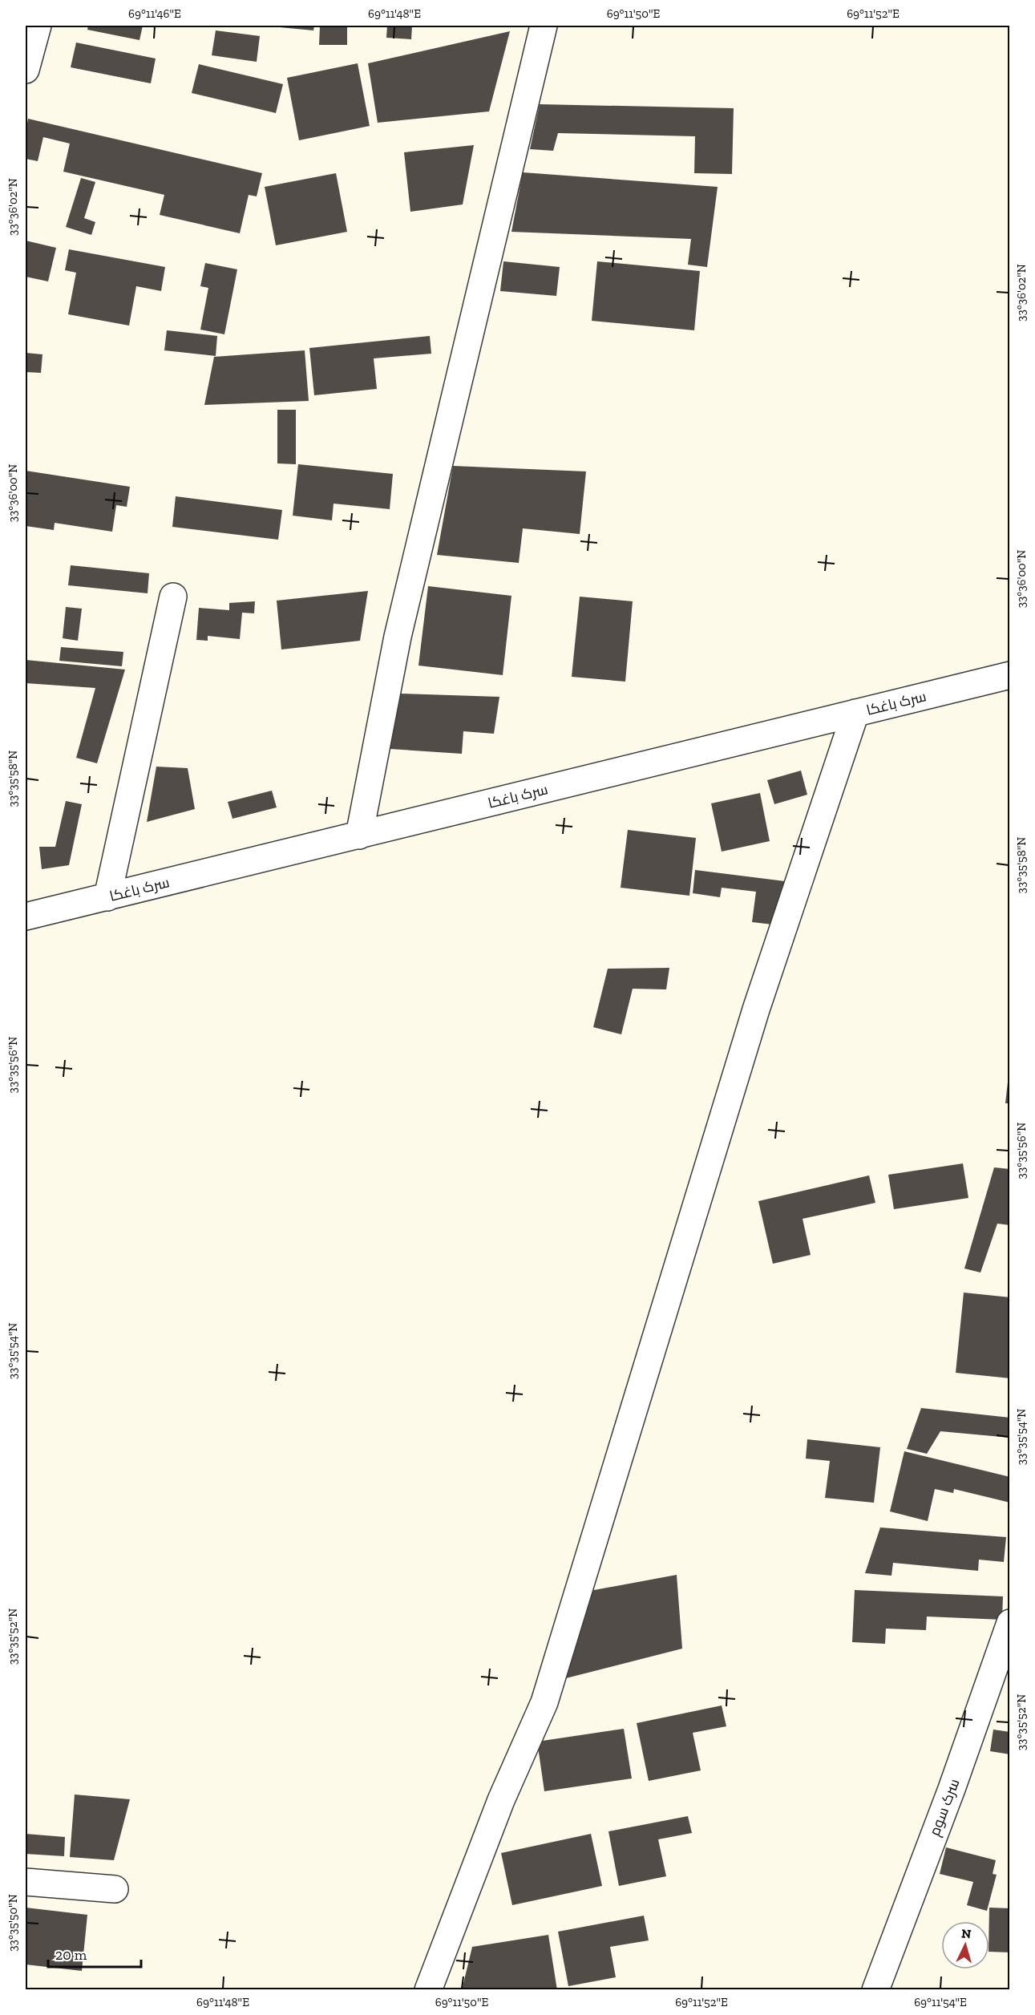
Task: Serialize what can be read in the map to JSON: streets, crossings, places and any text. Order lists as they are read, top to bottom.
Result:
{
  "streets": {
    "street": ["سرک باغکا", "سرک سوم"]
  },
  "scale_bar": "20 m",
  "north": "top",
  "coordinates": [
    "69°11'46\"E",
    "69°11'48\"E",
    "69°11'50\"E",
    "69°11'52\"E",
    "33°36'02\"N",
    "33°36'00\"N",
    "33°35'58\"N",
    "33°35'56\"N",
    "33°35'54\"N",
    "33°35'52\"N",
    "33°35'50\"N",
    "69°11'54\"E"
  ]
}
